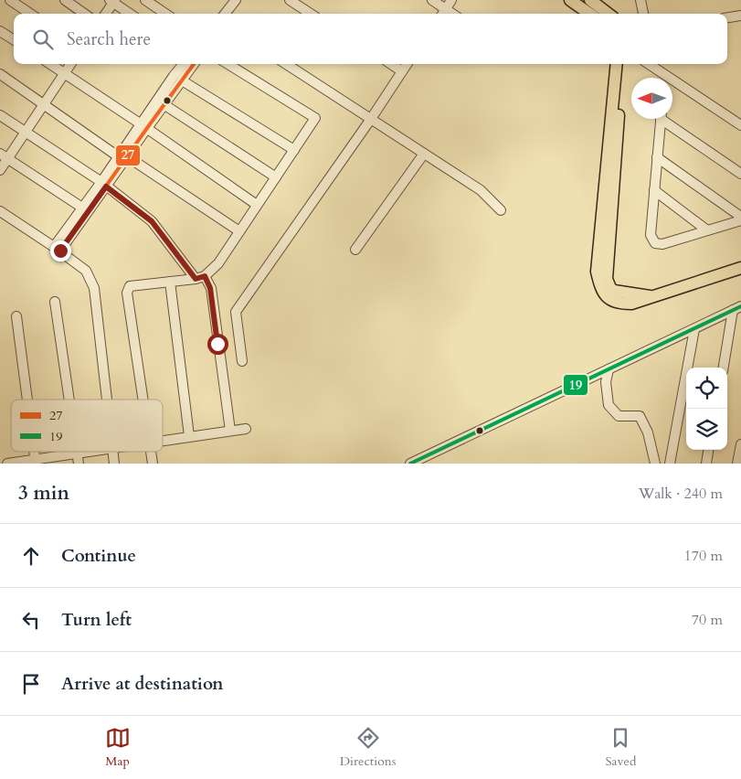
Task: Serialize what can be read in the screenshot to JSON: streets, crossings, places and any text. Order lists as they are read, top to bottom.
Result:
{
  "lines": ["transit line 27", "transit line 19"],
  "legend": ["27", "19"],
  "north": "left",
  "page": {
    "search": "Search here",
    "heading": ["3 min", "Walk · 240 m"],
    "list": [
      ["Continue", "170 m"],
      ["Turn left", "70 m"],
      "Arrive at destination"
    ],
    "nav": ["Map", "Directions", "Saved"]
  }
}
